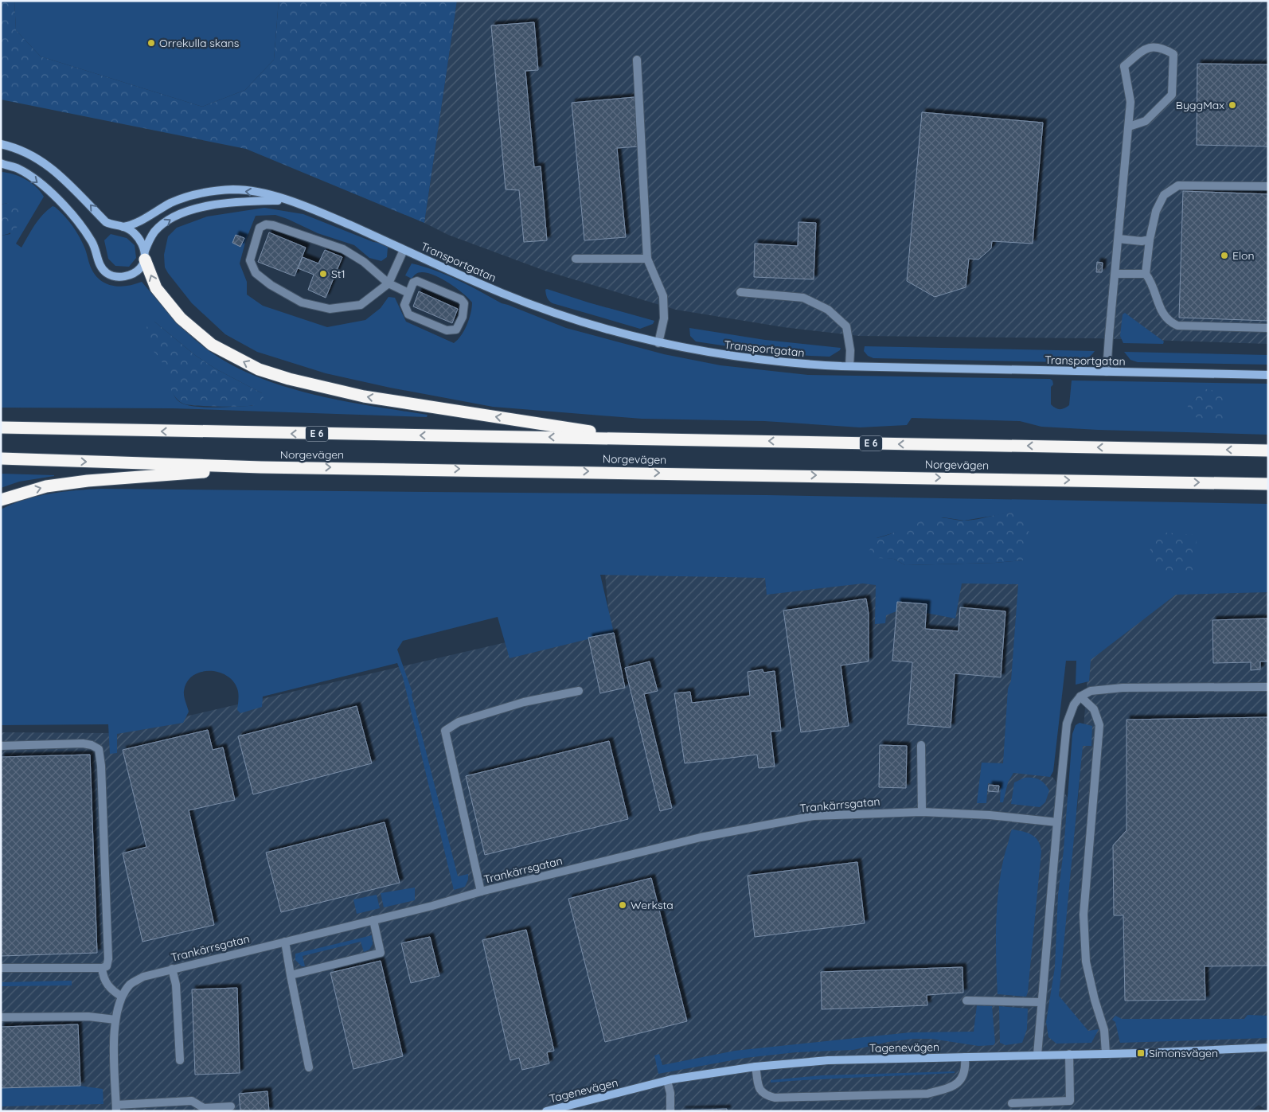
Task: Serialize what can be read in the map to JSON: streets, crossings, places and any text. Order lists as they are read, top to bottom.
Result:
{
  "streets": {
    "highway": ["E 6", "Norgevägen"],
    "street": ["Transportgatan", "Trankärrsgatan", "Tagenevägen"]
  },
  "places": {
    "other": [
      "Orrekulla skans",
      "ByggMax",
      "Elon",
      "St1",
      "Werksta"
    ],
    "transit": ["Simonsvägen"]
  }
}
